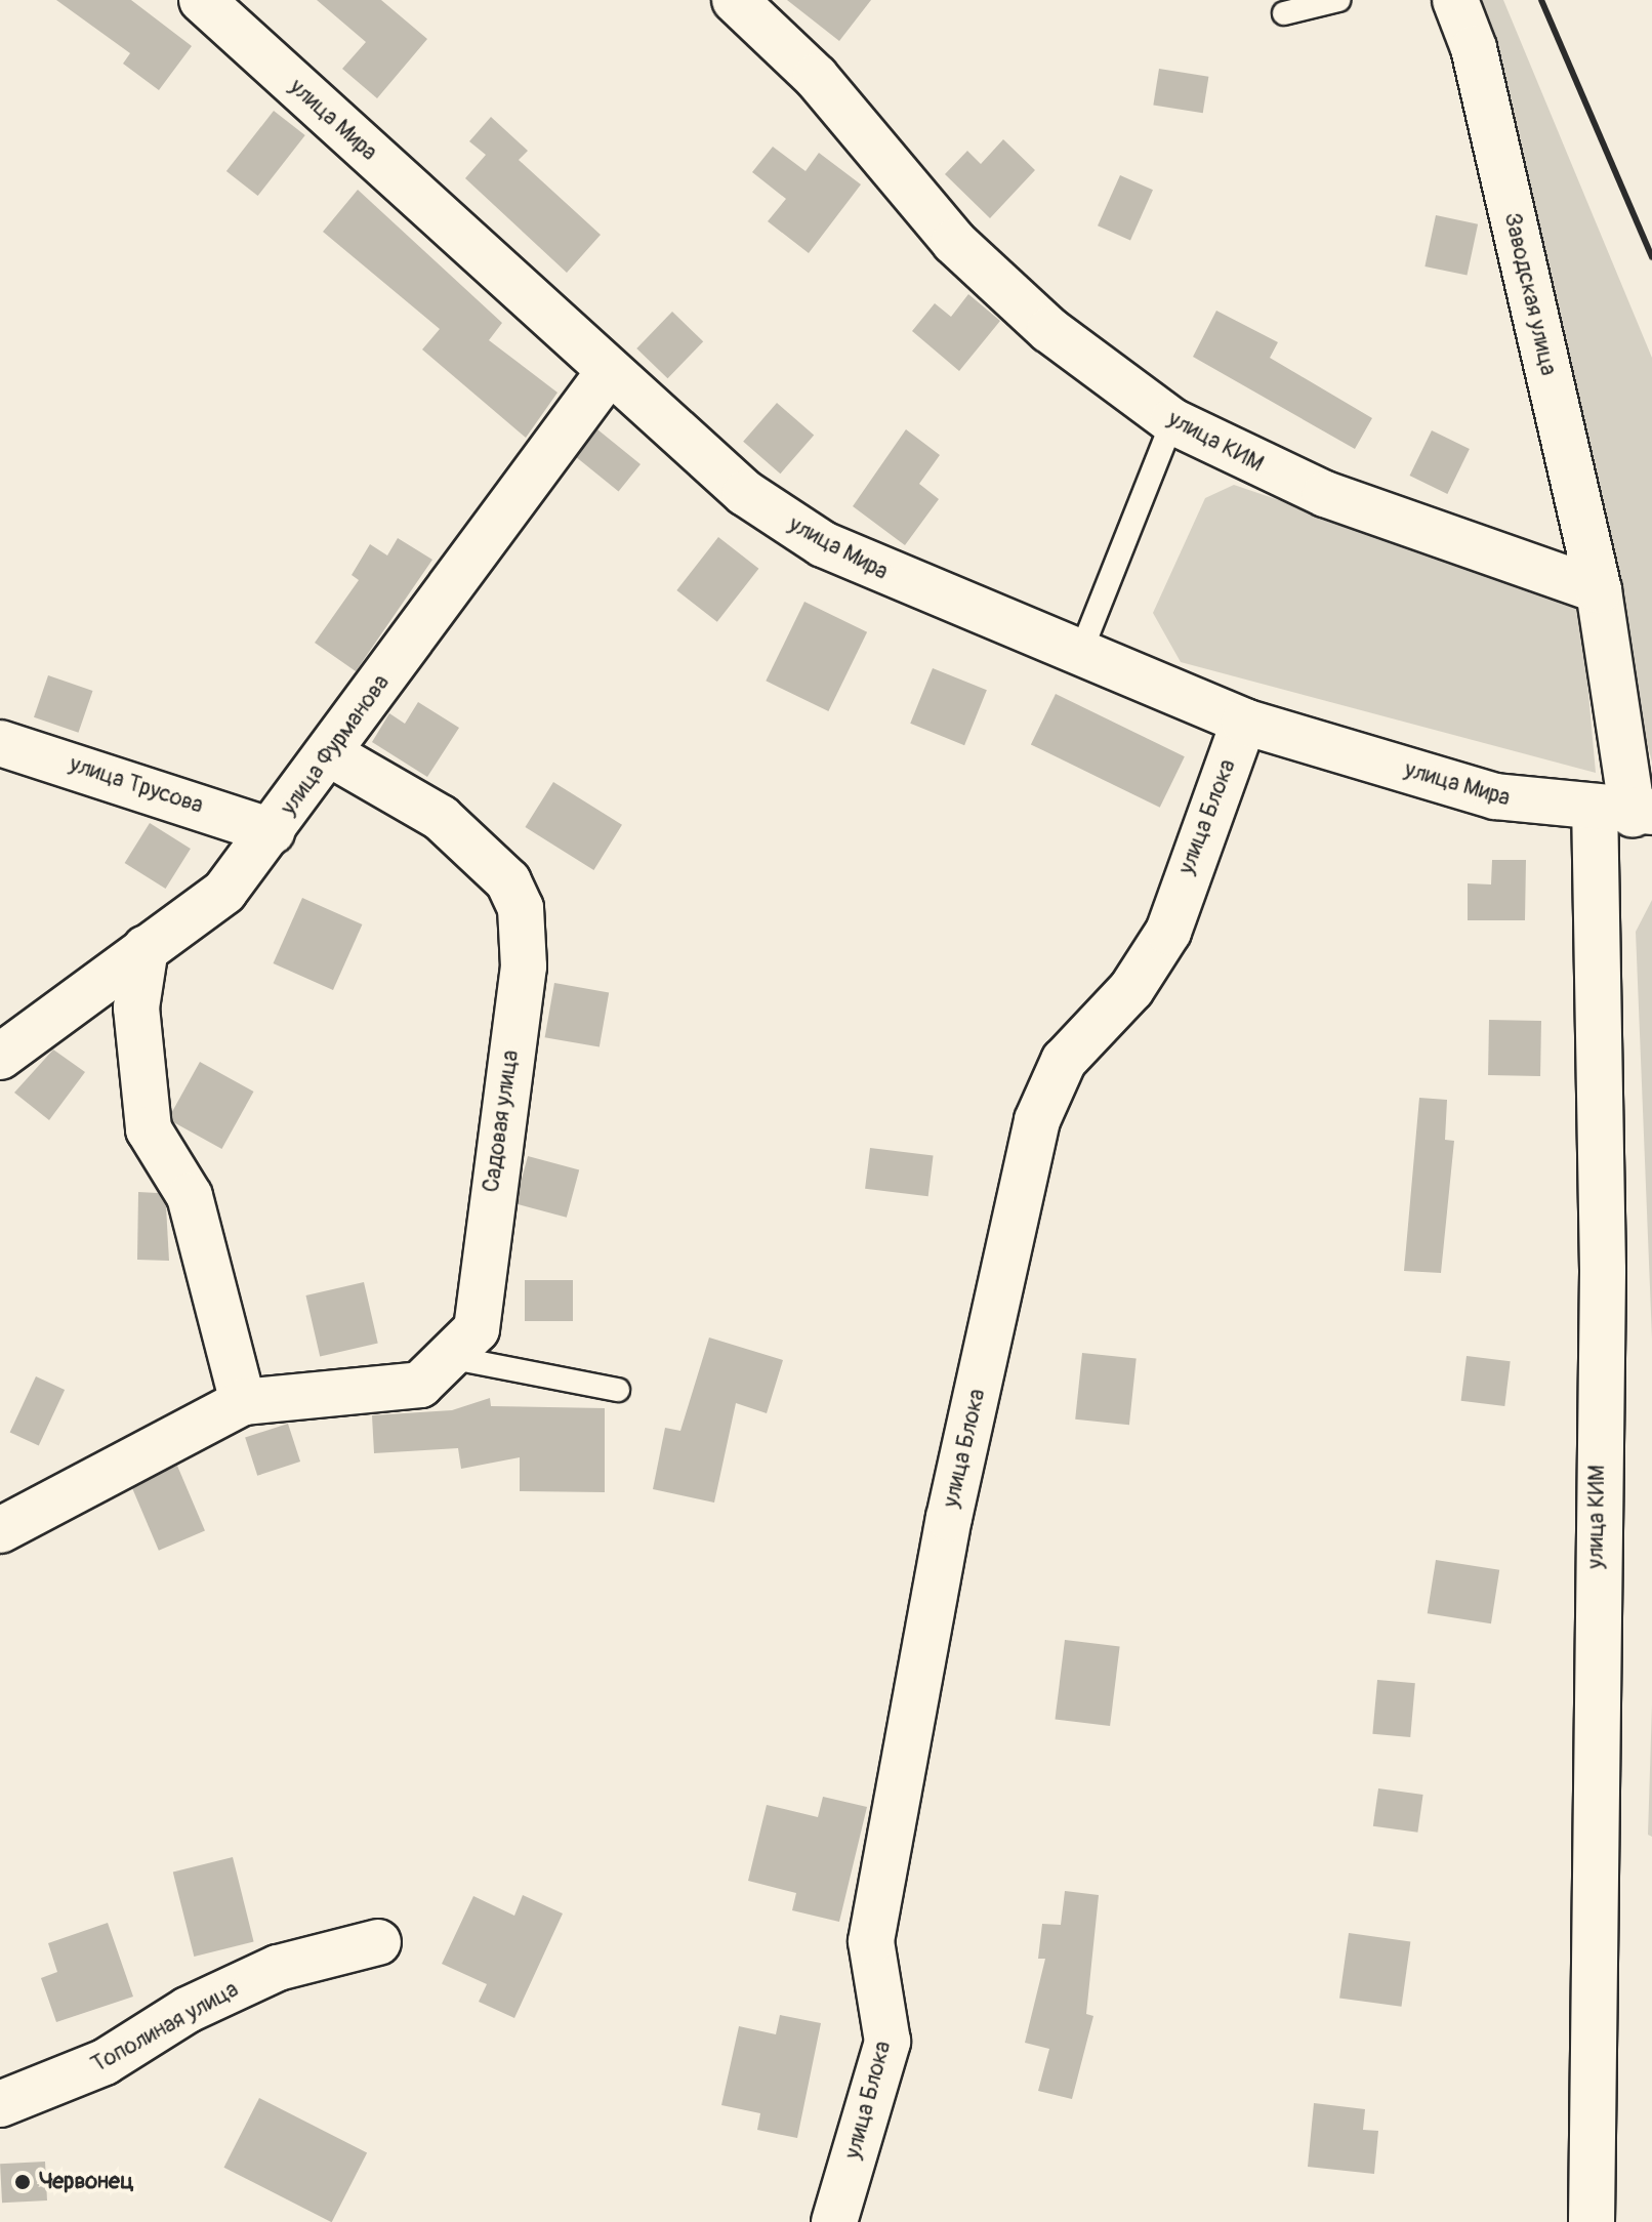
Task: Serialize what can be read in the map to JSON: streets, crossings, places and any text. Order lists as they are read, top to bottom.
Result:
{
  "streets": {
    "street": [
      "улица Мира",
      "Заводская улица",
      "улица КИМ",
      "улица Фурманова",
      "улица Трусова",
      "улица Блока",
      "Садовая улица",
      "Тополиная улица"
    ]
  },
  "crossings": [
    ["улица Мира", "улица КИМ"],
    ["улица Мира", "улица Фурманова"],
    ["улица Мира", "улица Блока"],
    ["Заводская улица", "улица КИМ"],
    ["улица Фурманова", "улица Трусова"],
    ["улица Фурманова", "Садовая улица"]
  ],
  "places": ["Червонец"]
}
